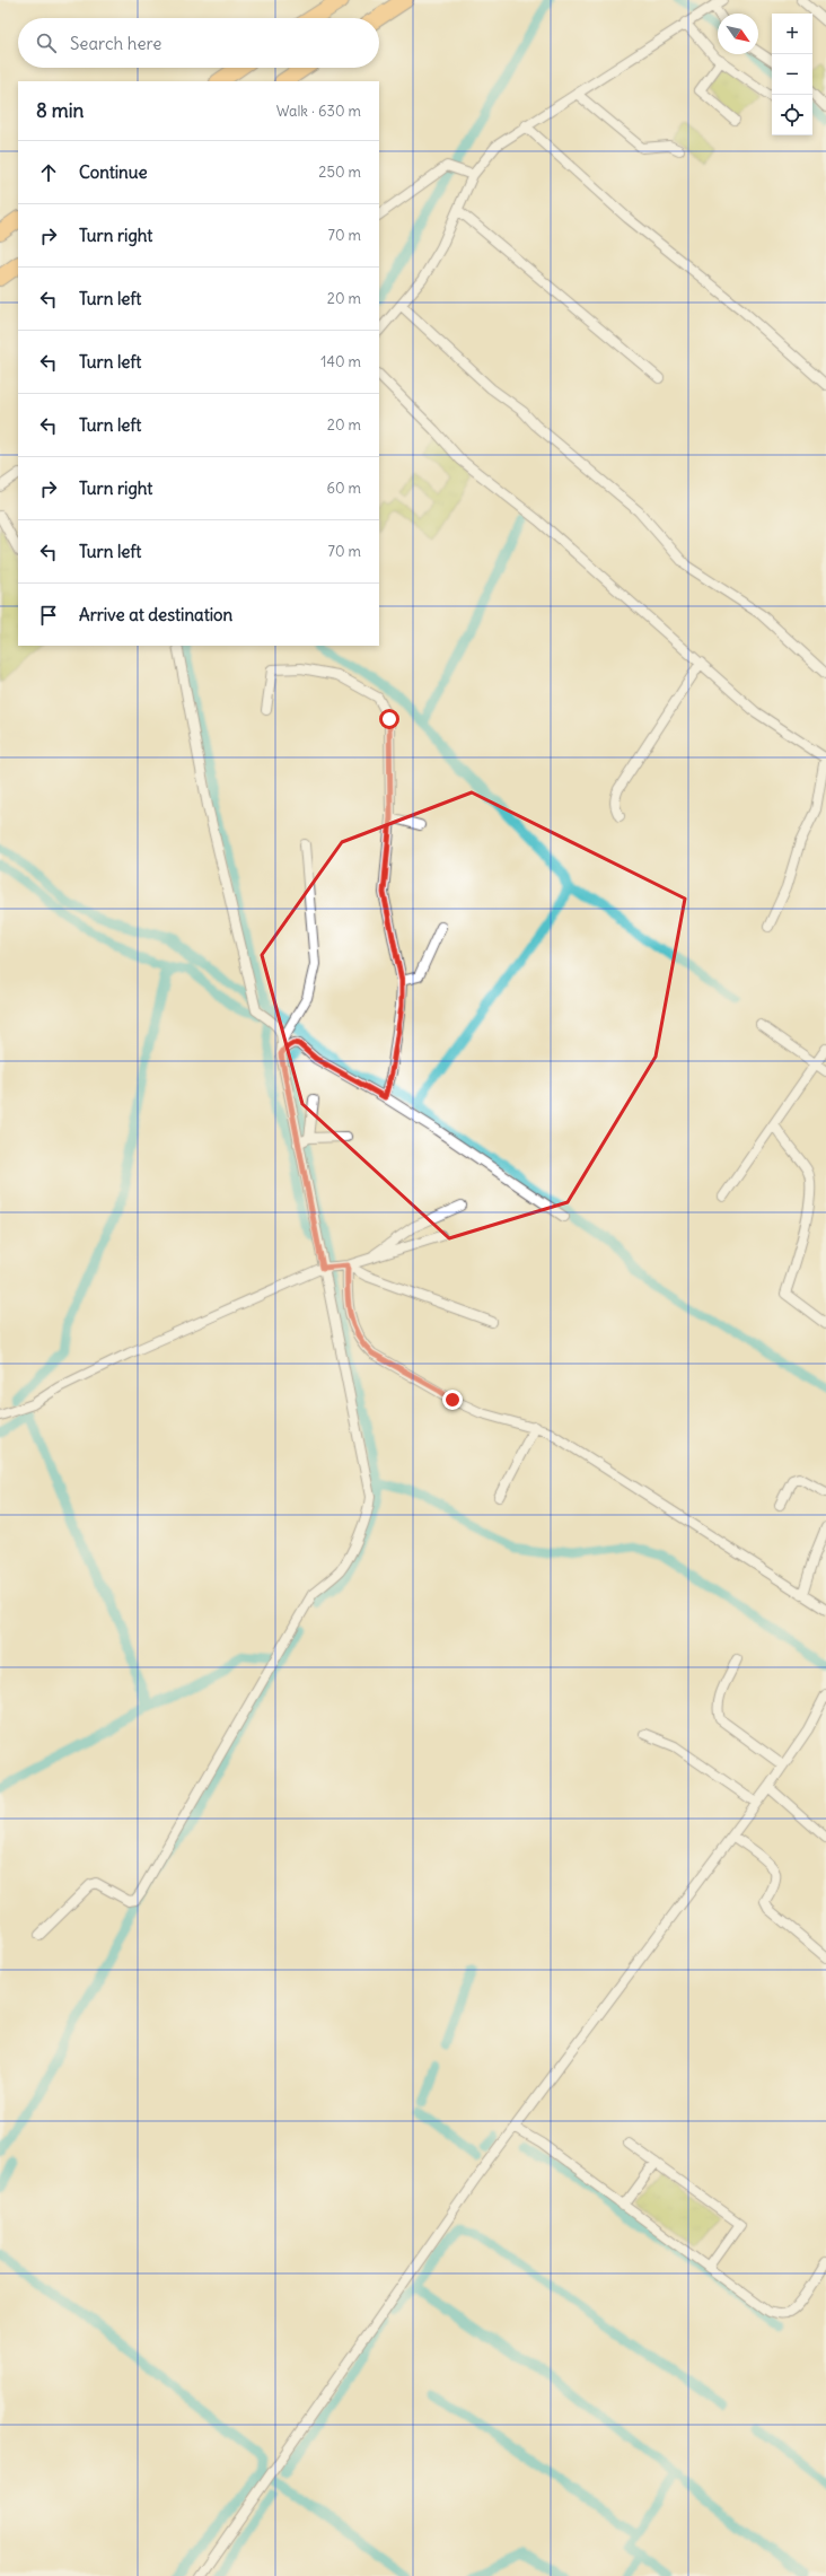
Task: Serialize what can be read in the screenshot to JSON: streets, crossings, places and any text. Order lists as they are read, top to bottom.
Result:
{
  "north": "bottom right",
  "page": {
    "map_buttons": ["+", "−"],
    "search": "Search here",
    "heading": ["8 min", "Walk · 630 m"],
    "list": [
      ["Continue", "250 m"],
      ["Turn right", "70 m"],
      ["Turn left", "20 m"],
      ["Turn left", "140 m"],
      ["Turn left", "20 m"],
      ["Turn right", "60 m"],
      ["Turn left", "70 m"],
      "Arrive at destination"
    ]
  }
}
